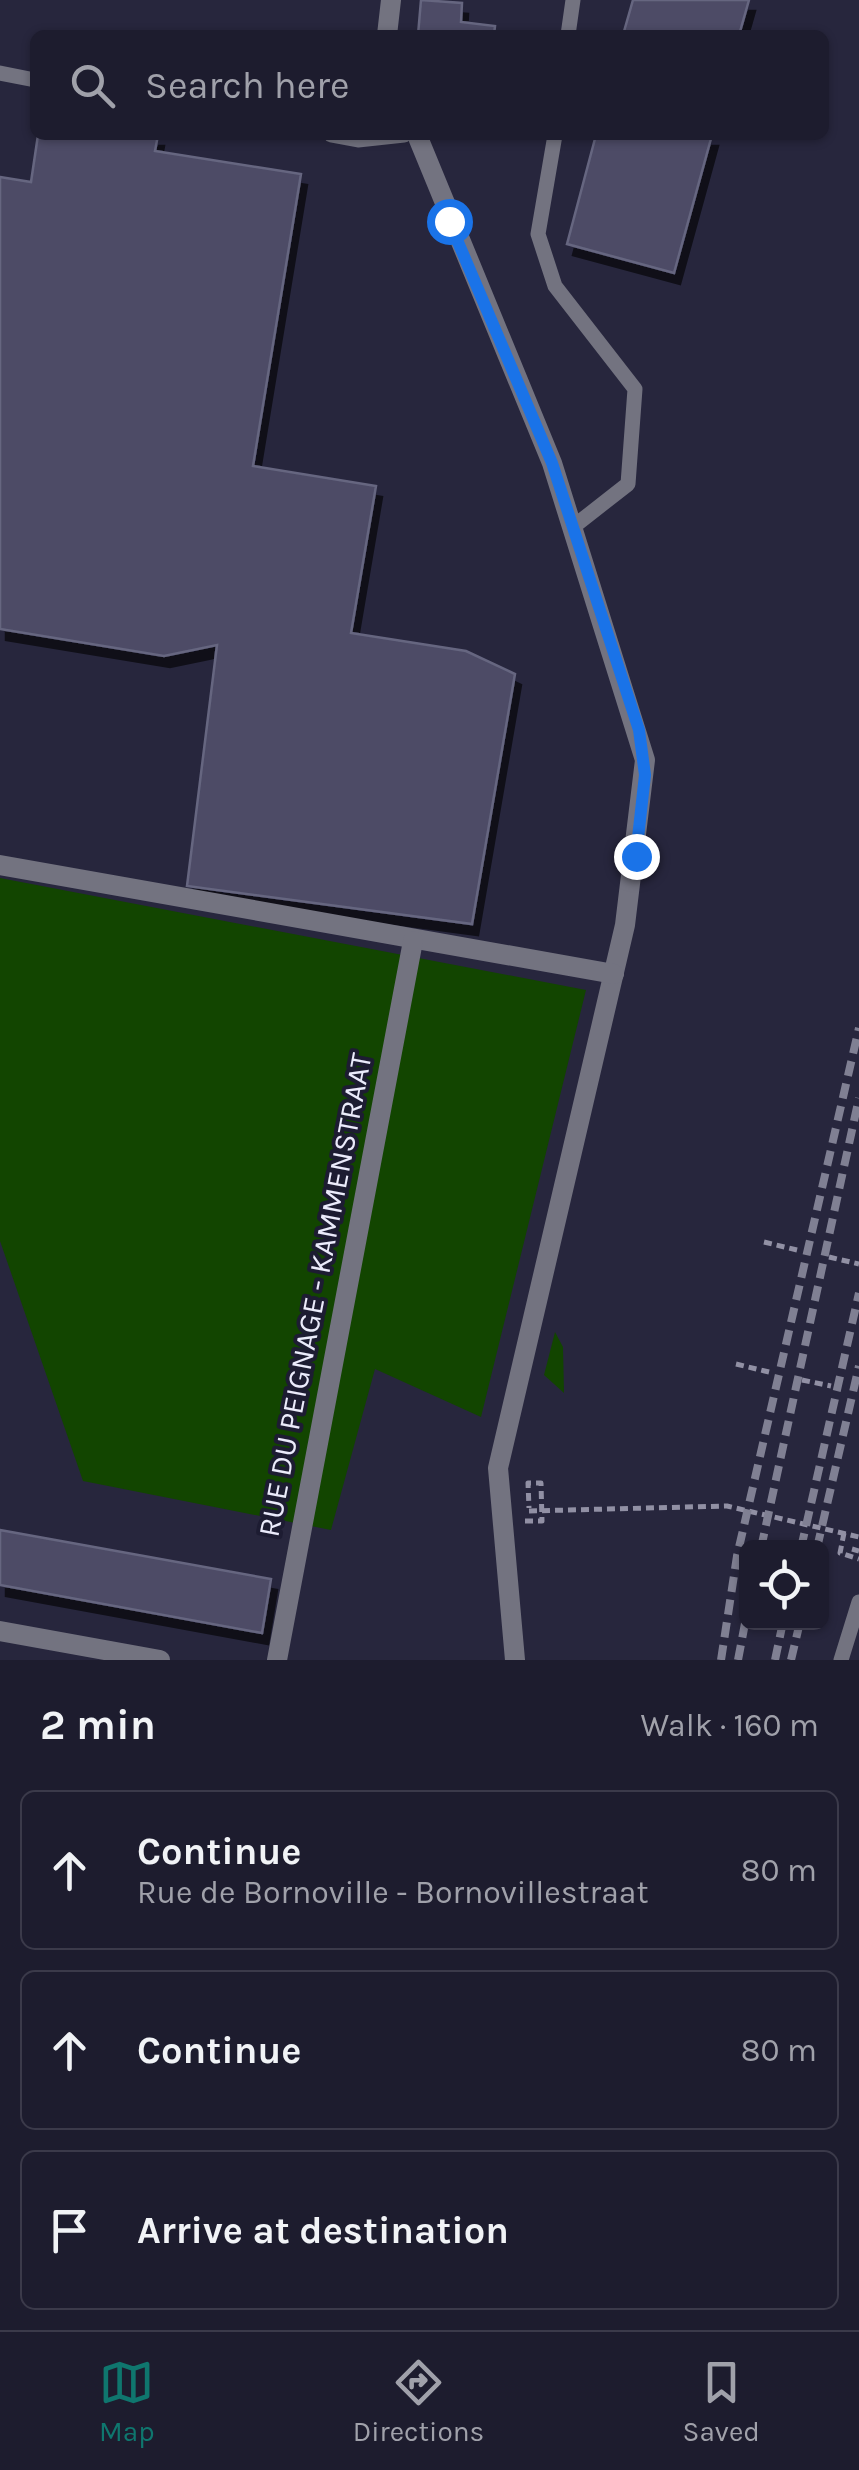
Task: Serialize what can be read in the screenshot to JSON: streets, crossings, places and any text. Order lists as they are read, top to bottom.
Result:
{
  "streets": {
    "street": ["RUE DU PEIGNAGE - KAMMENSTRAAT"]
  },
  "page": {
    "search": "Search here",
    "heading": ["2 min", "Walk · 160 m"],
    "list": [
      ["Continue", "Rue de Bornoville - Bornovillestraat", "80 m"],
      ["Continue", "80 m"],
      "Arrive at destination"
    ],
    "nav": ["Map", "Directions", "Saved"]
  }
}
